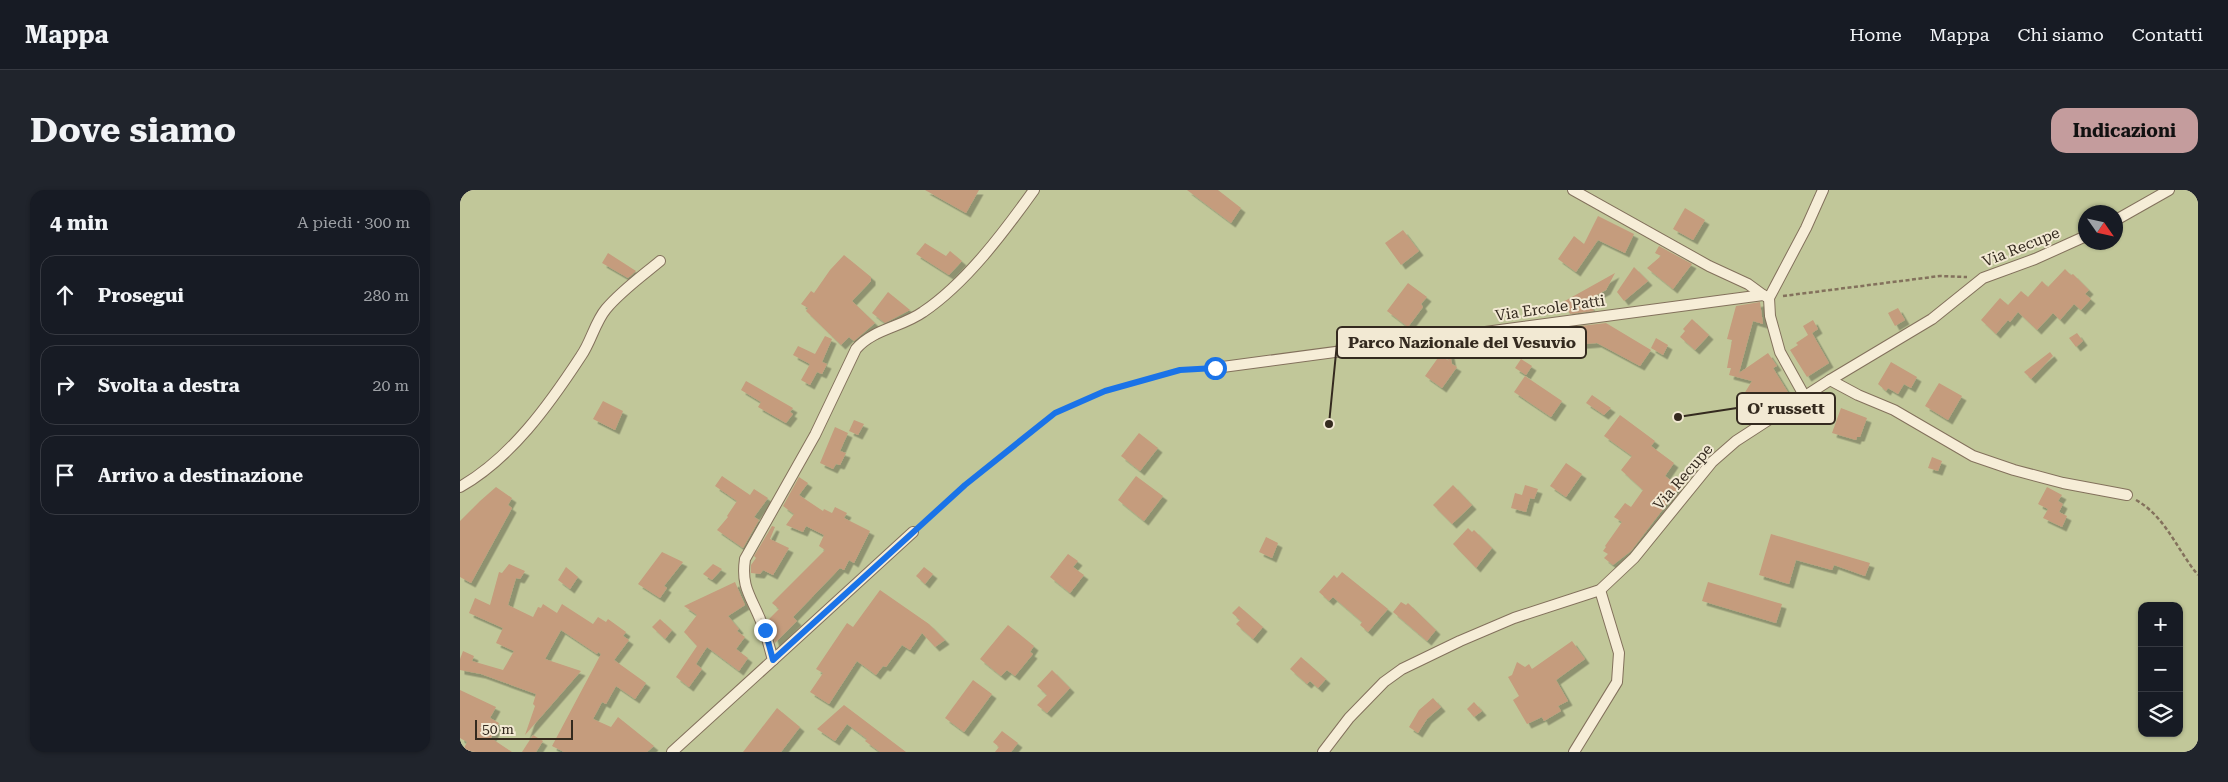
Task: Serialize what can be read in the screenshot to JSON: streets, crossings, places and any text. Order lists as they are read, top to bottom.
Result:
{
  "streets": {
    "street": ["Via Recupe", "Via Ercole Patti"]
  },
  "places": ["O' russett", "Parco Nazionale del Vesuvio"],
  "scale_bar": "50 m",
  "north": "bottom right",
  "page": {
    "header": "Mappa",
    "nav": [
      "Home",
      "Mappa",
      "Chi siamo",
      "Contatti"
    ],
    "buttons": "Indicazioni",
    "title": "Dove siamo",
    "heading": ["4 min", "A piedi · 300 m"],
    "list": [
      ["Prosegui", "280 m"],
      ["Svolta a destra", "20 m"],
      "Arrivo a destinazione"
    ],
    "map_buttons": ["+", "−"],
    "scale": "50 m"
  }
}
